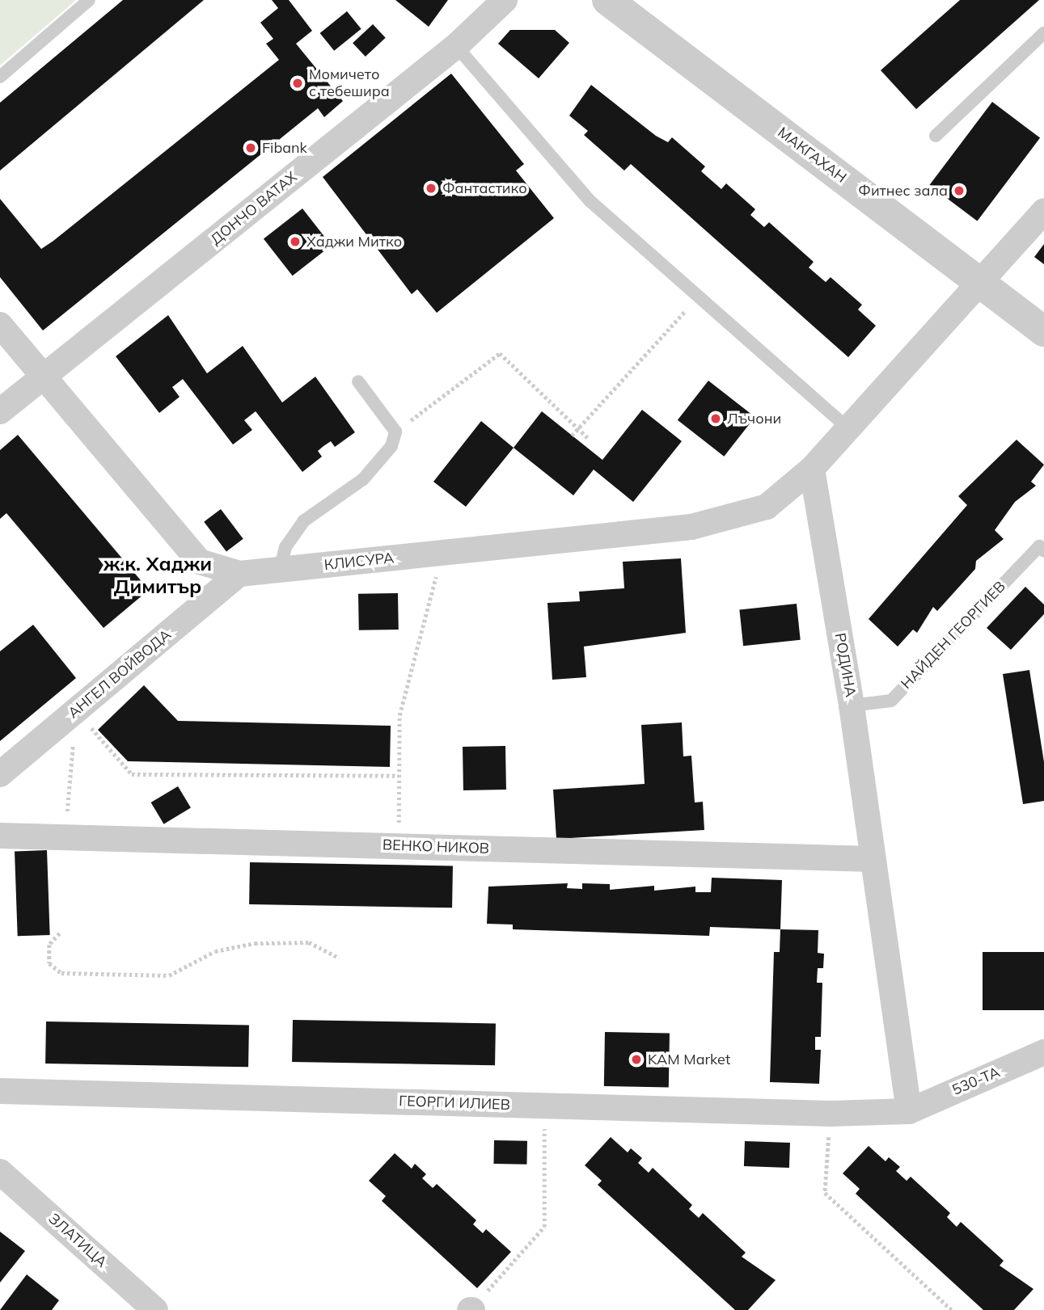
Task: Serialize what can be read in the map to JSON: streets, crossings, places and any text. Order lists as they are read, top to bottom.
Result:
{
  "streets": {
    "street": [
      "МАКГАХАН",
      "ДОНЧО ВАТАХ",
      "КЛИСУРА",
      "РОДИНА",
      "АНГЕЛ ВОЙВОДА",
      "ВЕНКО НИКОВ",
      "530-ТА",
      "ГЕОРГИ ИЛИЕВ",
      "ЗЛАТИЦА"
    ],
    "lane": ["НАЙДЕН ГЕОРГИЕВ"]
  },
  "crossings": [
    ["ДОНЧО ВАТАХ", "КЛИСУРА"],
    ["КЛИСУРА", "РОДИНА"],
    ["КЛИСУРА", "АНГЕЛ ВОЙВОДА"],
    ["НАЙДЕН ГЕОРГИЕВ", "РОДИНА"],
    ["РОДИНА", "ВЕНКО НИКОВ"],
    ["РОДИНА", "530-ТА"],
    ["РОДИНА", "ГЕОРГИ ИЛИЕВ"],
    ["530-ТА", "ГЕОРГИ ИЛИЕВ"]
  ],
  "districts": ["ж.к. Хаджи Димитър"],
  "places": [
    "Момичето с тебешира",
    "Fibank",
    "Фантастико",
    "Фитнес зала",
    "Хаджи Митко",
    "Лъчони",
    "KAM Market"
  ]
}
